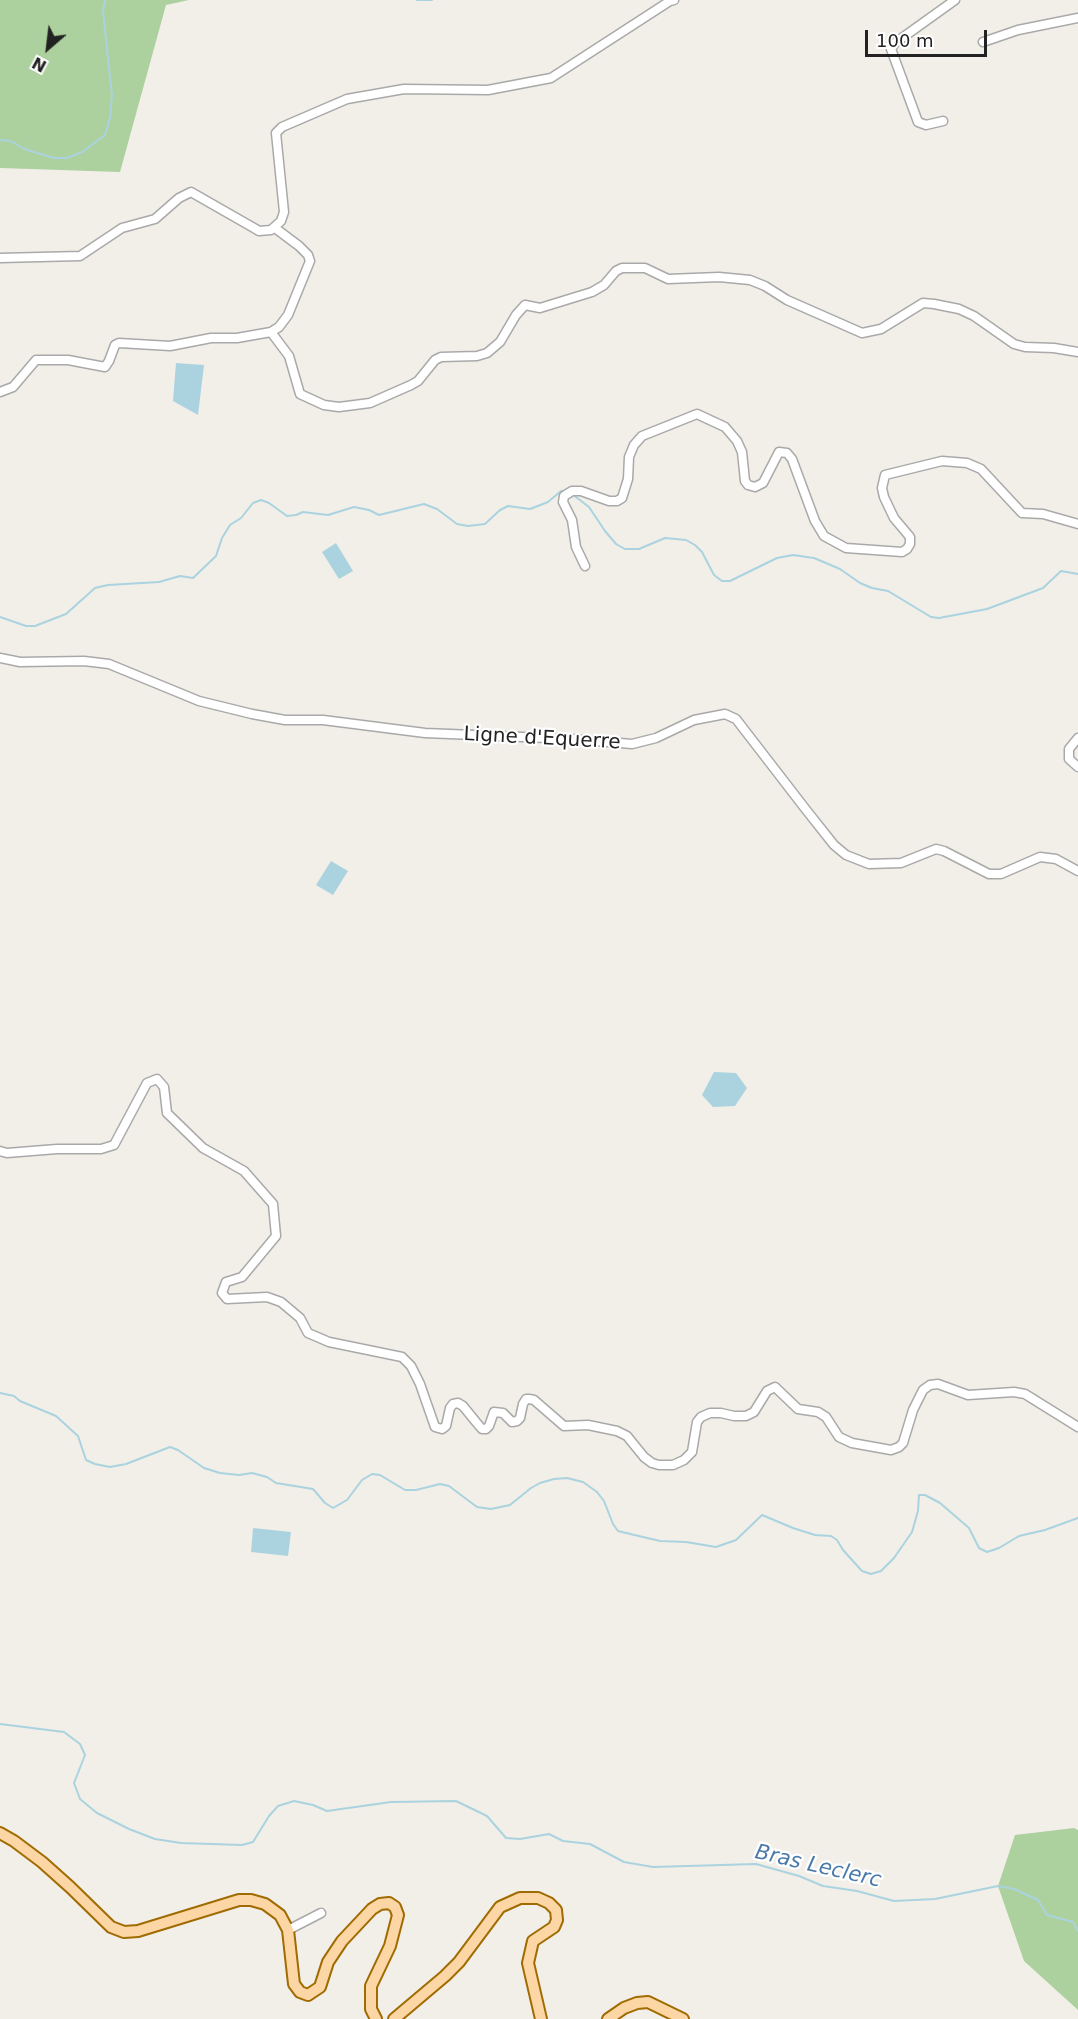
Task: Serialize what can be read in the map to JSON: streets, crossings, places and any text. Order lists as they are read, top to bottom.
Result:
{
  "streets": {
    "street": ["Ligne d'Equerre"]
  },
  "water": ["Bras Leclerc"],
  "scale_bar": "100 m",
  "north": "bottom left"
}
